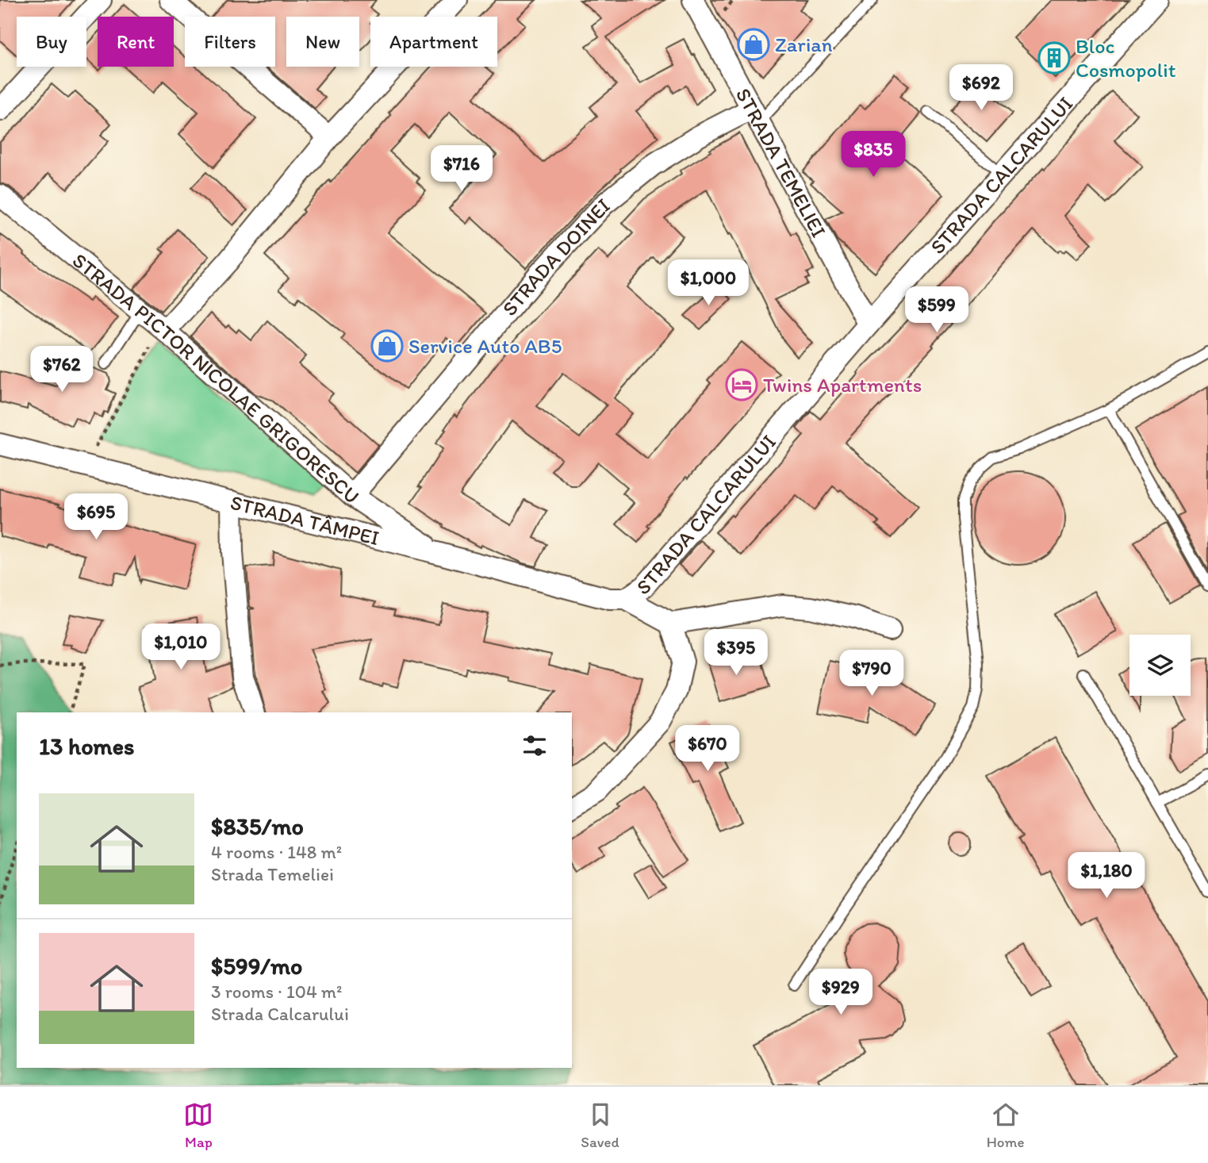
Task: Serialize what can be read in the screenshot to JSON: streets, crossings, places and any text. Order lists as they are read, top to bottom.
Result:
{
  "streets": {
    "street": [
      "STRADA TEMELIEI",
      "STRADA CALCARULUI",
      "STRADA DOINEI",
      "STRADA PICTOR NICOLAE GRIGORESCU",
      "STRADA TÂMPEI"
    ]
  },
  "crossings": [
    ["STRADA TEMELIEI", "STRADA CALCARULUI"],
    ["STRADA TEMELIEI", "STRADA DOINEI"],
    ["STRADA CALCARULUI", "STRADA TÂMPEI"],
    ["STRADA DOINEI", "STRADA PICTOR NICOLAE GRIGORESCU"],
    ["STRADA PICTOR NICOLAE GRIGORESCU", "STRADA TÂMPEI"]
  ],
  "places": {
    "shop": ["Zarian", "Service Auto AB5"],
    "building": ["Bloc Cosmopolit"],
    "hotel": ["Twins Apartments"]
  },
  "page": {
    "chip": [
      "Buy",
      "Rent",
      "Filters",
      "New",
      "Apartment"
    ],
    "price": [
      "$692",
      "$835",
      "$716",
      "$1,000",
      "$599",
      "$762",
      "$695",
      "$1,010",
      "$395",
      "$790",
      "$670",
      "$1,180",
      "$929"
    ],
    "heading": "13 homes",
    "list": [
      {
        "name": "$835/mo",
        "note": "4 rooms · 148 m² · Strada Temeliei"
      },
      {
        "name": "$599/mo",
        "note": "3 rooms · 104 m² · Strada Calcarului"
      }
    ],
    "tabs": ["Map", "Saved", "Home"]
  }
}
